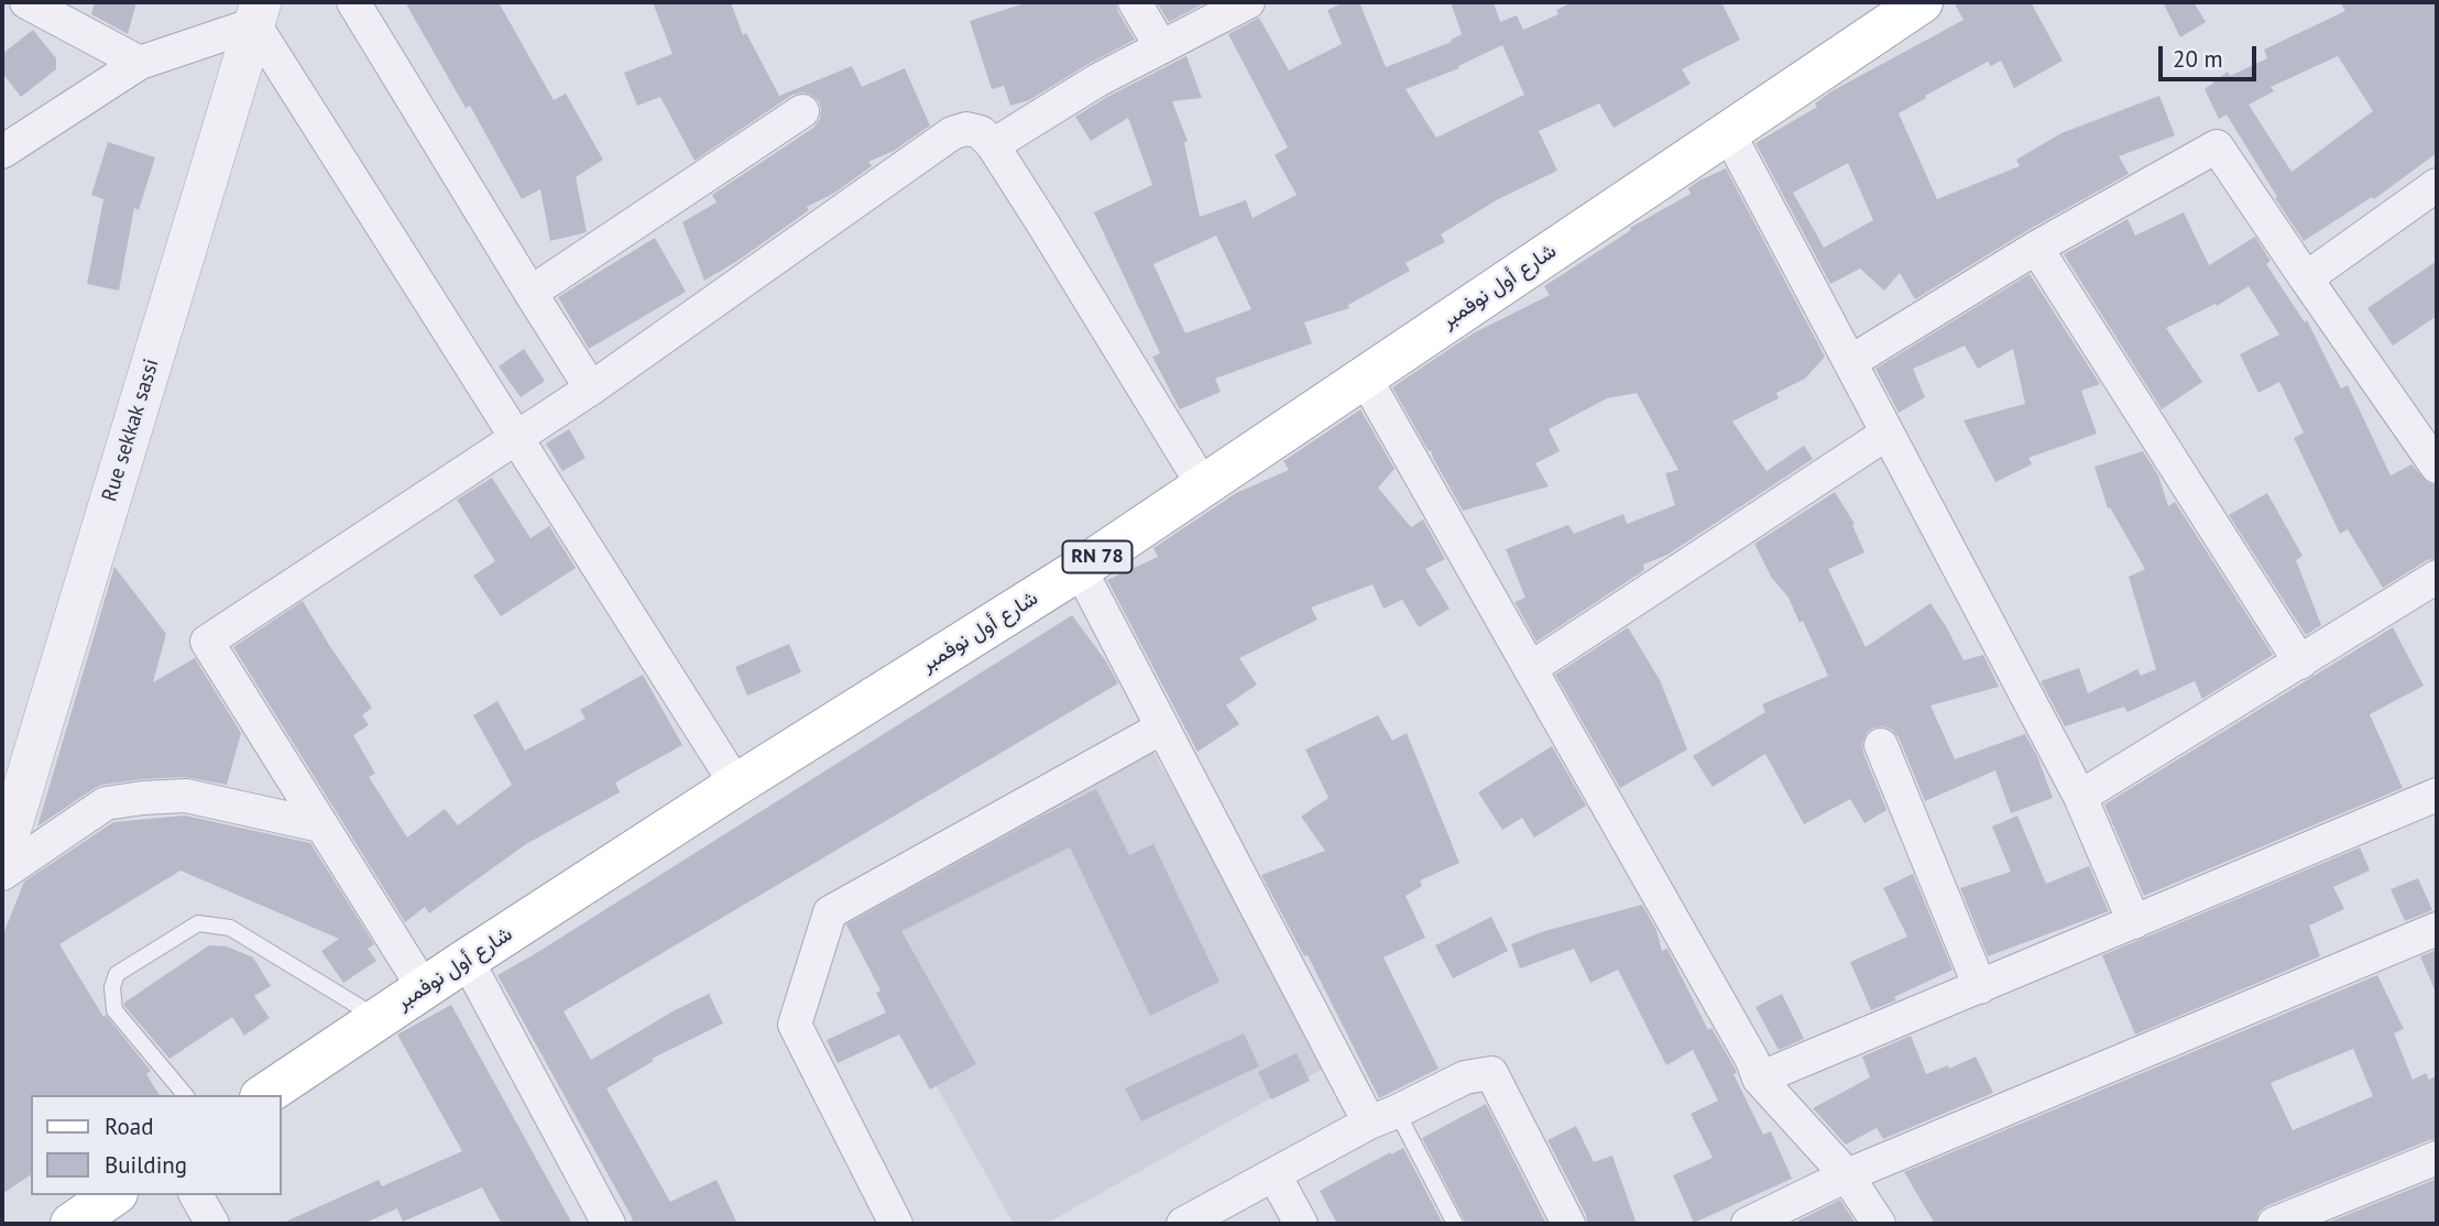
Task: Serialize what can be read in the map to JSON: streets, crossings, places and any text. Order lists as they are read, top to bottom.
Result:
{
  "streets": {
    "main road": ["شارع أول نوفمبر", "RN 78"],
    "street": ["Rue sekkak sassi"]
  },
  "legend": ["Road", "Building"],
  "scale_bar": "20 m"
}
